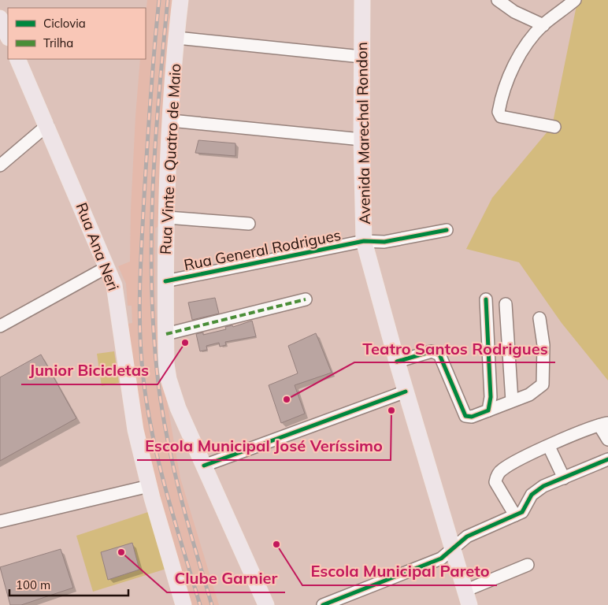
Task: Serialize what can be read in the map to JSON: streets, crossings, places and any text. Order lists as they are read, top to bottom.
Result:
{
  "streets": {
    "main road": ["Avenida Marechal Rondon", "Rua Vinte e Quatro de Maio", "Rua Ana Neri"],
    "street": ["Rua General Rodrigues"]
  },
  "crossings": [
    ["Avenida Marechal Rondon", "Rua General Rodrigues"],
    ["Rua Vinte e Quatro de Maio", "Rua General Rodrigues"]
  ],
  "places": [
    "Junior Bicicletas",
    "Teatro Santos Rodrigues",
    "Escola Municipal José Veríssimo",
    "Escola Municipal Pareto",
    "Clube Garnier"
  ],
  "legend": ["Ciclovia", "Trilha"],
  "scale_bar": "100 m"
}
